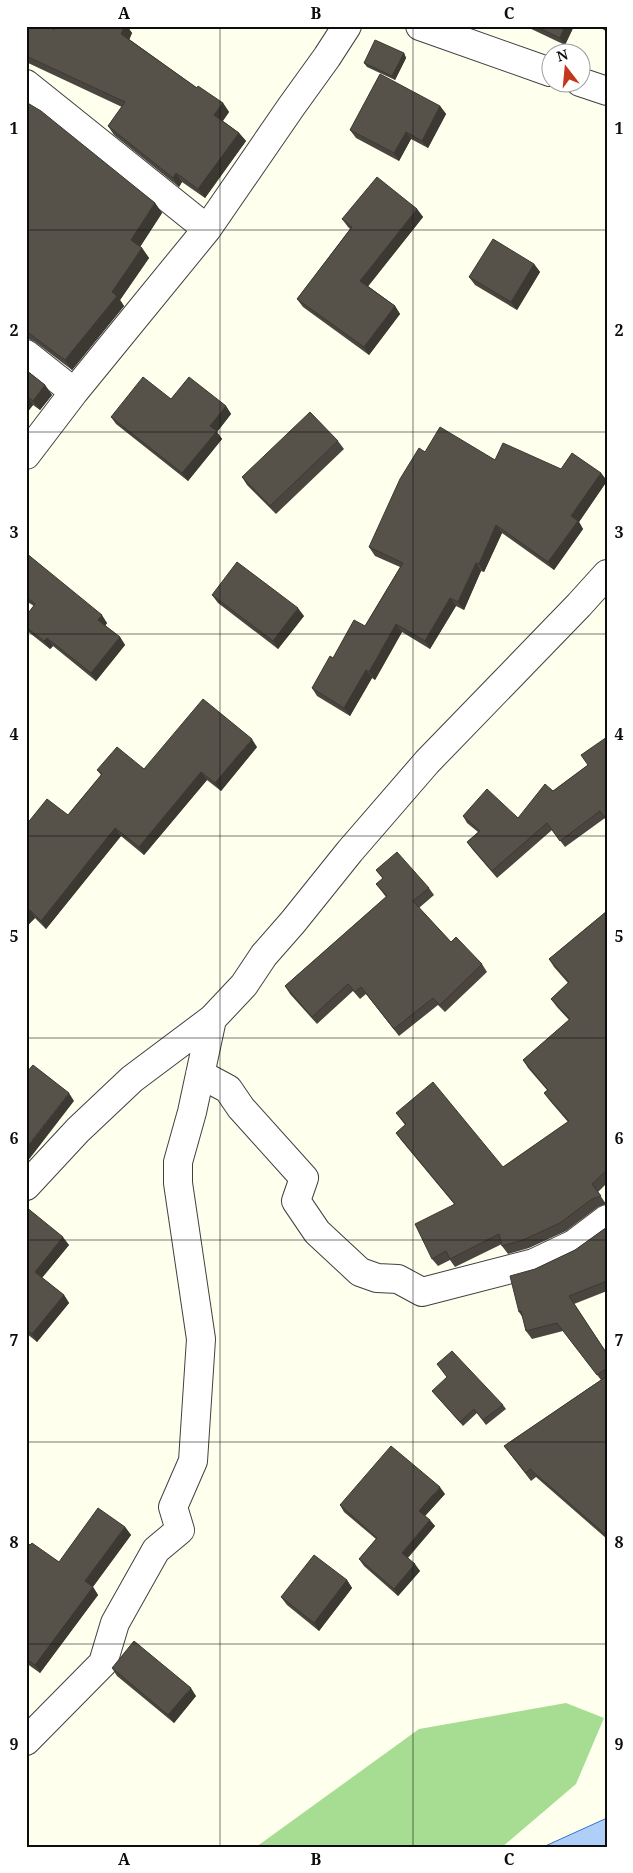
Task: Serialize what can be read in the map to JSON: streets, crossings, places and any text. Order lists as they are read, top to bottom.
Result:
{
  "north": "top",
  "grid": {
    "columns": ["A", "B", "C"],
    "rows": [
      "1",
      "2",
      "3",
      "4",
      "5",
      "6",
      "7",
      "8",
      "9"
    ]
  }
}
